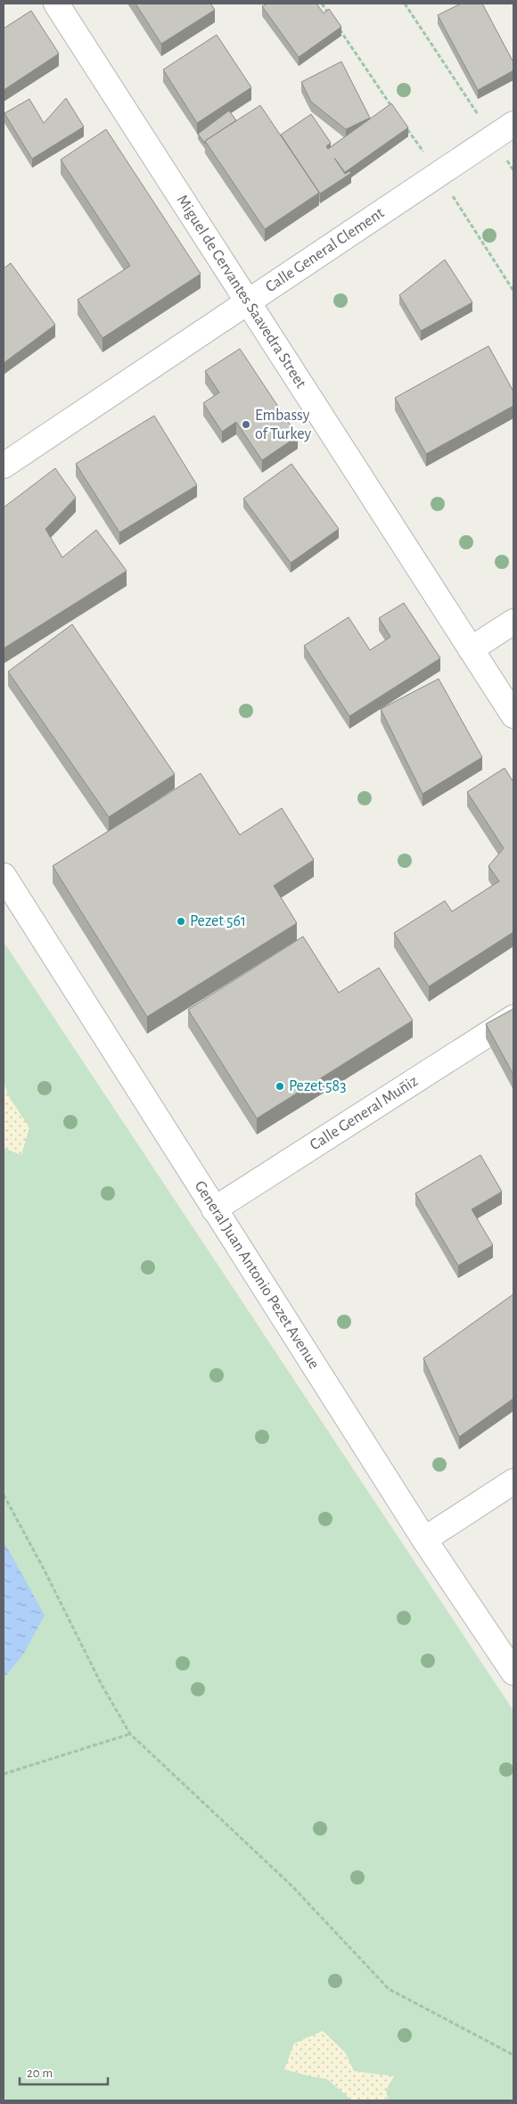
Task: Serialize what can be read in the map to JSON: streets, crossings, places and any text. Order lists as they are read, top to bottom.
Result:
{
  "streets": {
    "street": [
      "Calle General Clement",
      "Miguel de Cervantes Saavedra Street",
      "Calle General Muñiz",
      "General Juan Antonio Pezet Avenue"
    ]
  },
  "crossings": [
    ["Calle General Clement", "Miguel de Cervantes Saavedra Street"],
    ["Calle General Muñiz", "General Juan Antonio Pezet Avenue"]
  ],
  "places": ["Embassy of Turkey", "Pezet 561", "Pezet 583"],
  "scale_bar": "20 m"
}
